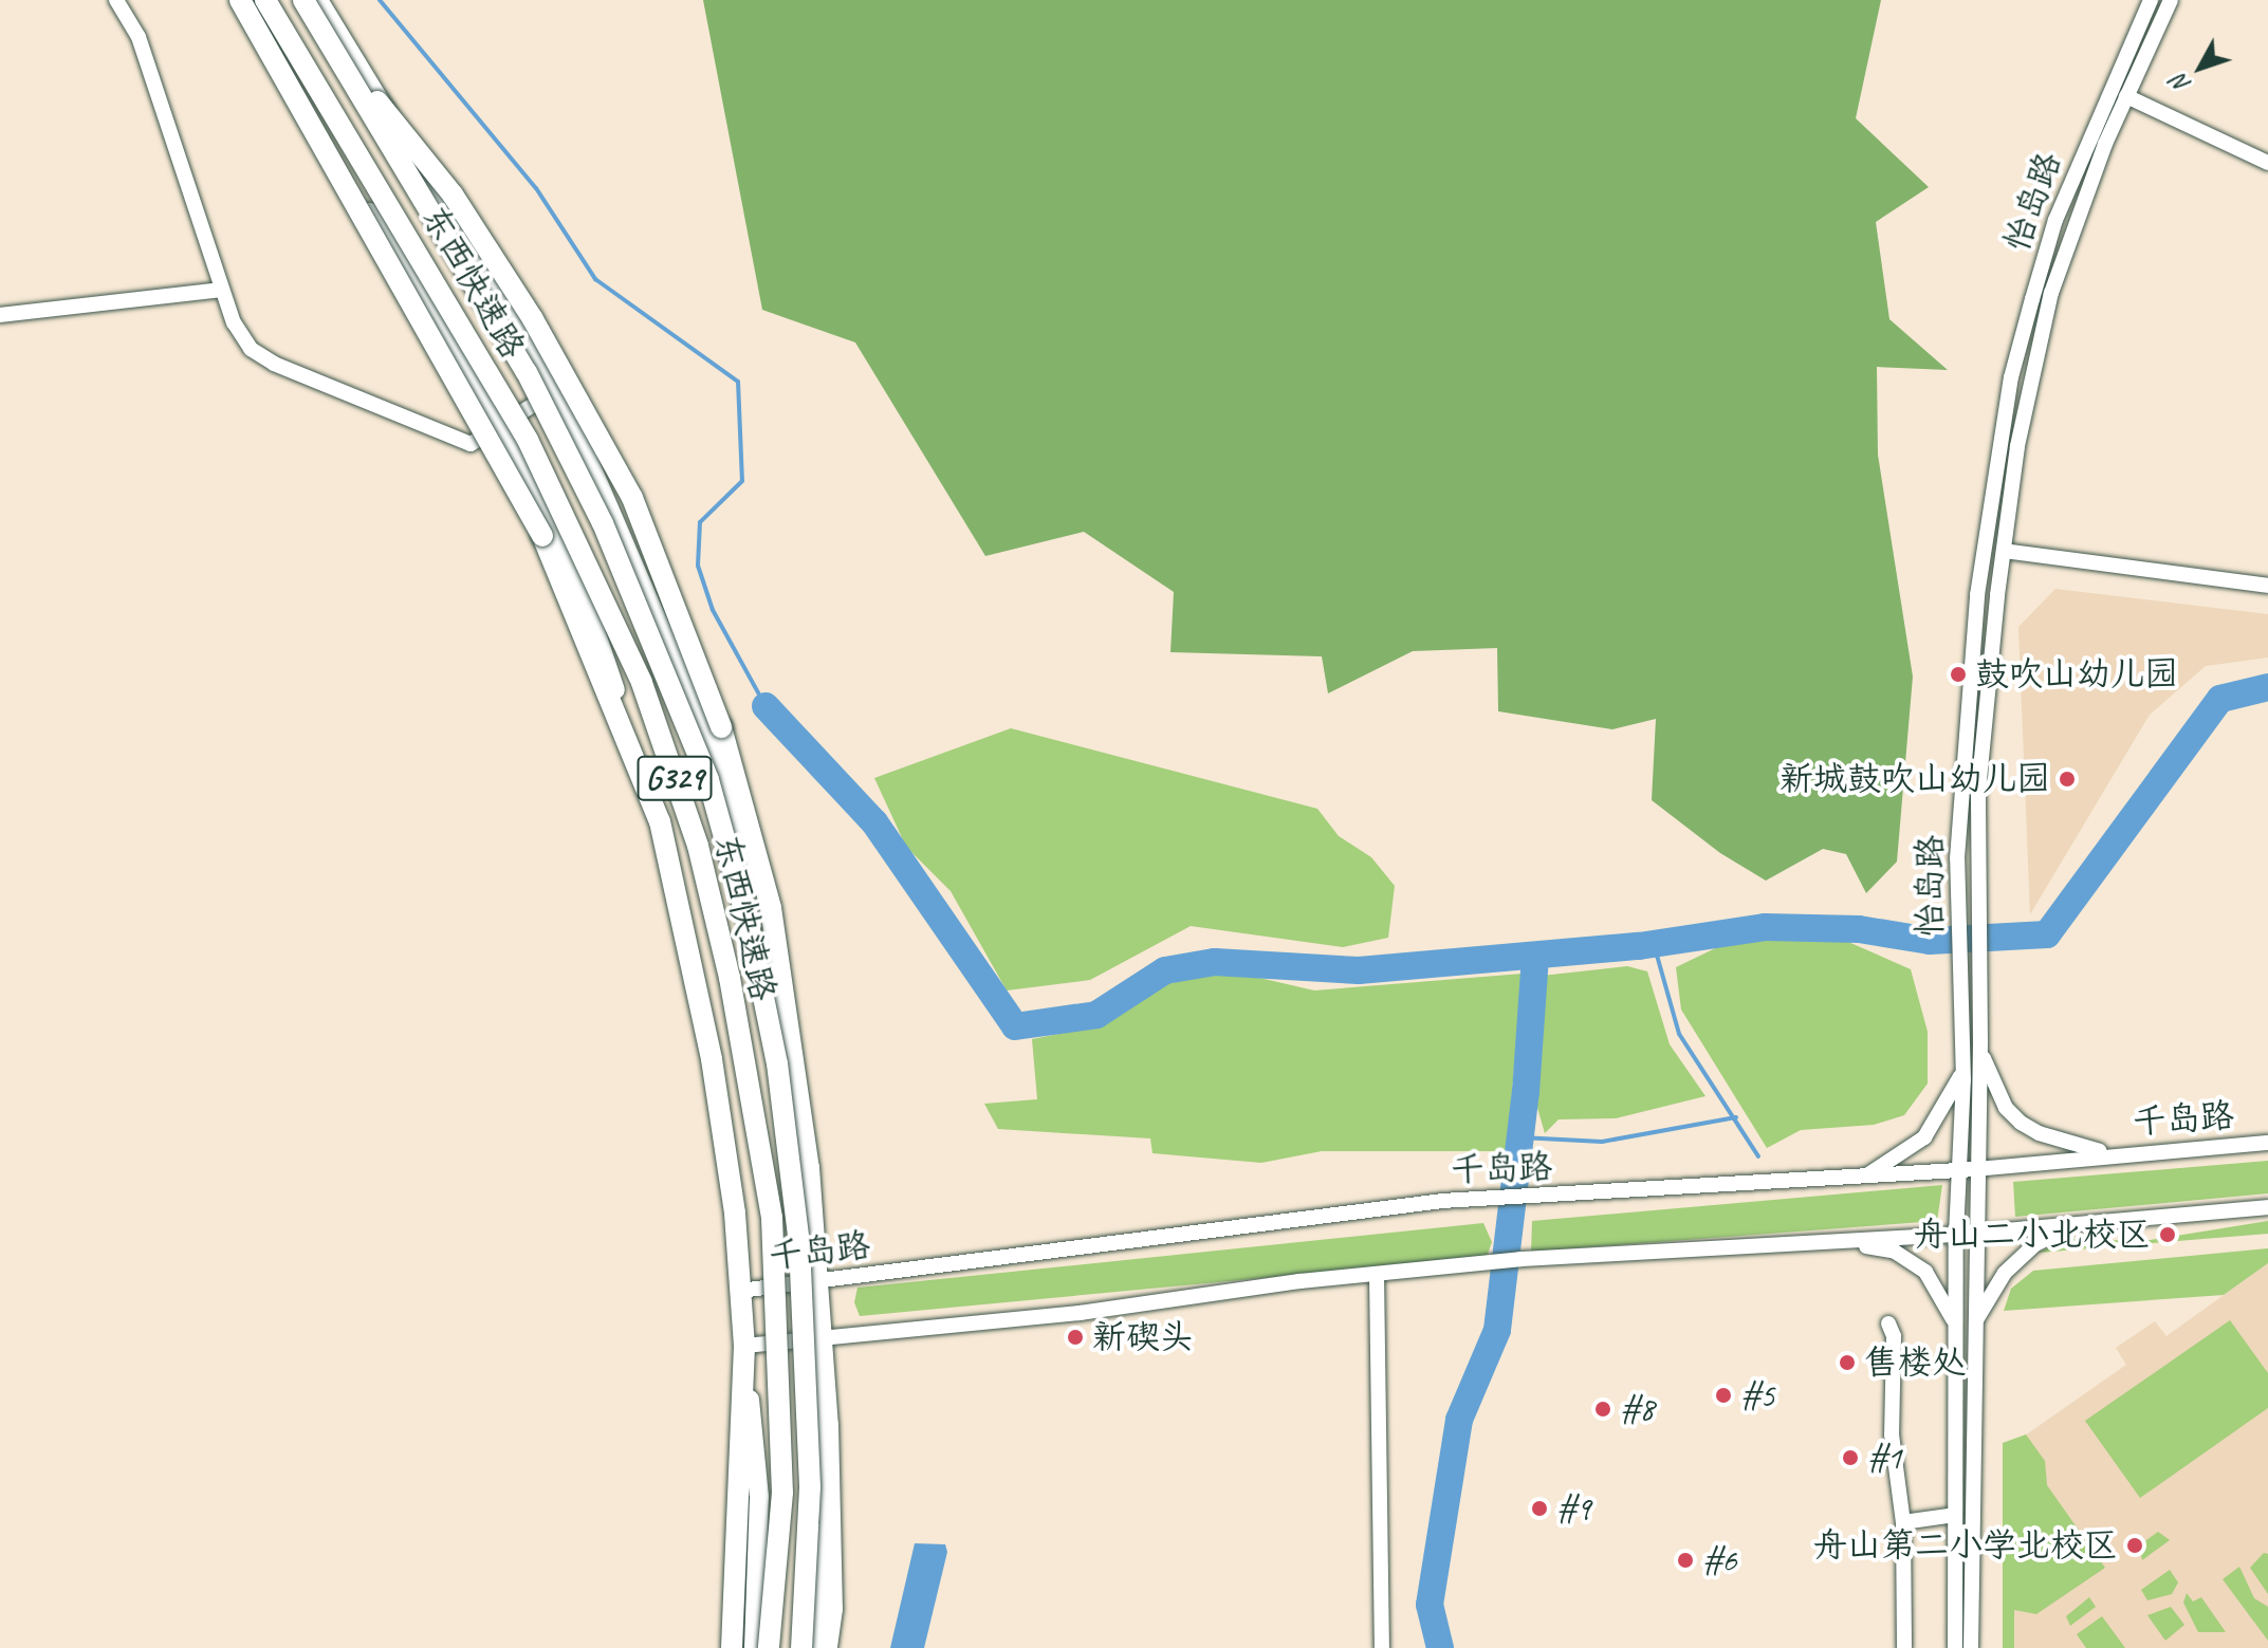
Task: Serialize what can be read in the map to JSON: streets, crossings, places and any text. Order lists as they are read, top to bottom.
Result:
{
  "streets": {
    "highway": ["东西快速路", "G329"],
    "street": ["怡岛路", "千岛路"]
  },
  "crossings": [
    ["怡岛路", "千岛路"]
  ],
  "places": [
    "鼓吹山幼儿园",
    "新城鼓吹山幼儿园",
    "舟山二小北校区",
    "新碶头",
    "售楼处",
    "#5",
    "#8",
    "#1",
    "#9",
    "舟山第二小学北校区",
    "#6"
  ],
  "north": "bottom left"
}
